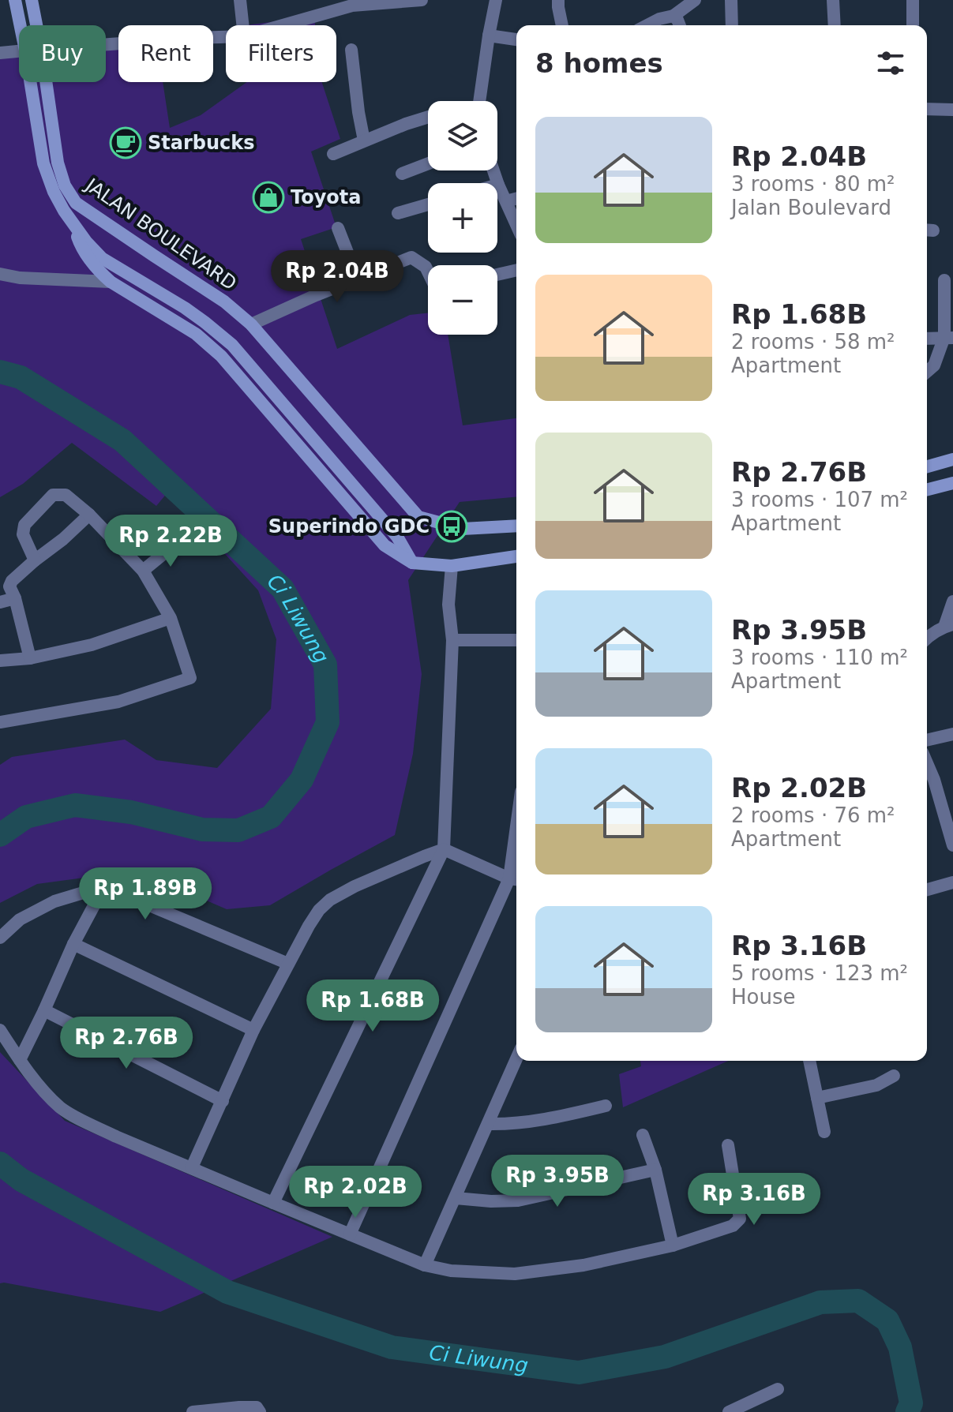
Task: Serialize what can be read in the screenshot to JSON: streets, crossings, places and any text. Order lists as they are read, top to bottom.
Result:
{
  "streets": {
    "main road": ["JALAN BOULEVARD"]
  },
  "water": ["Ci Liwung"],
  "places": {
    "cafe": ["Starbucks"],
    "shop": ["Toyota"],
    "bus stop": ["Superindo GDC"]
  },
  "page": {
    "chip": ["Buy", "Rent", "Filters"],
    "heading": "8 homes",
    "map_buttons": ["+", "−"],
    "list": [
      {
        "name": "Rp 2.04B",
        "note": "3 rooms · 80 m² · Jalan Boulevard"
      },
      {
        "name": "Rp 1.68B",
        "note": "2 rooms · 58 m² · Apartment"
      },
      {
        "name": "Rp 2.76B",
        "note": "3 rooms · 107 m² · Apartment"
      },
      {
        "name": "Rp 3.95B",
        "note": "3 rooms · 110 m² · Apartment"
      },
      {
        "name": "Rp 2.02B",
        "note": "2 rooms · 76 m² · Apartment"
      },
      {
        "name": "Rp 3.16B",
        "note": "5 rooms · 123 m² · House"
      }
    ],
    "price": [
      "Rp 2.04B",
      "Rp 2.22B",
      "Rp 1.89B",
      "Rp 1.68B",
      "Rp 2.76B",
      "Rp 3.95B",
      "Rp 2.02B",
      "Rp 3.16B"
    ]
  }
}
